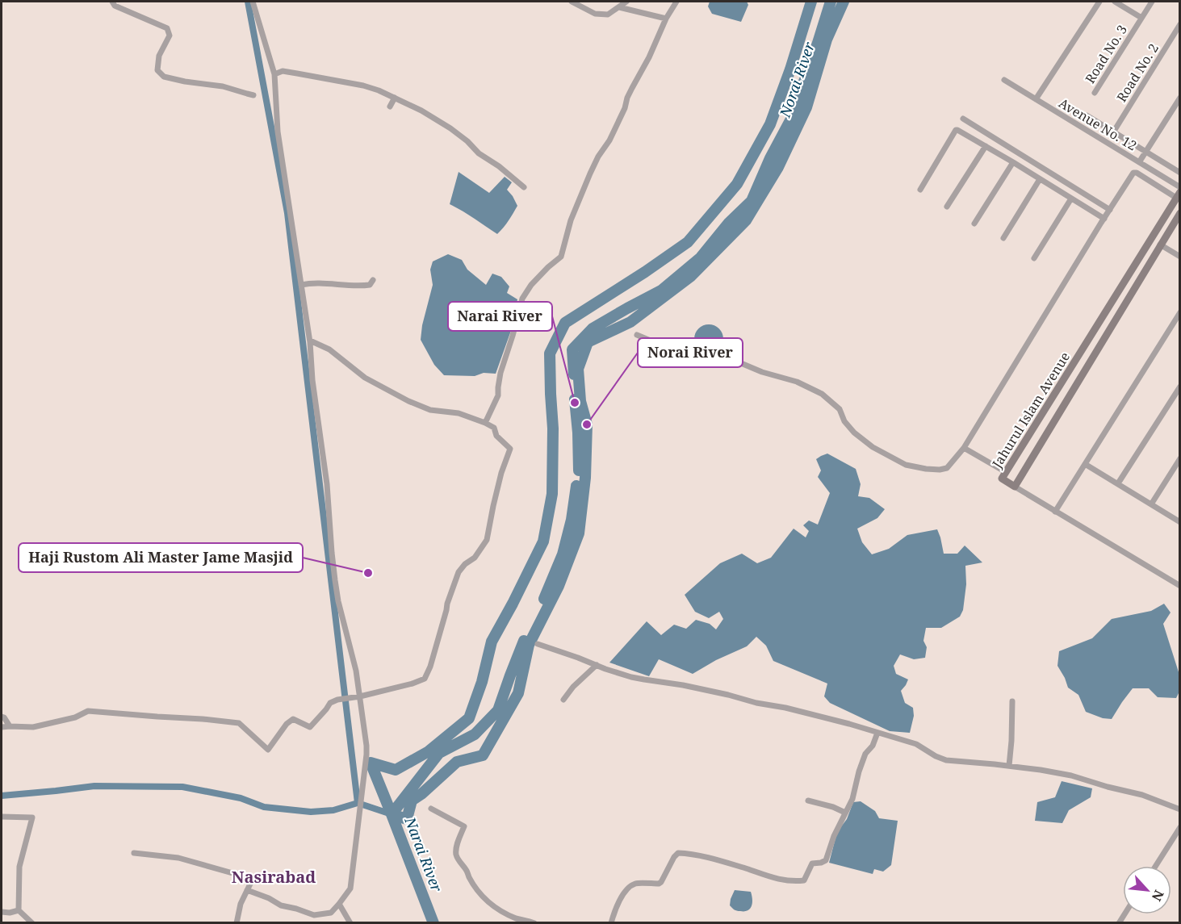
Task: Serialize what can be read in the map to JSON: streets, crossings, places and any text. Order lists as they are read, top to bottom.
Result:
{
  "streets": {
    "street": [
      "Road No. 3",
      "Road No. 2",
      "Avenue No. 12",
      "Jahurul Islam Avenue"
    ]
  },
  "crossings": [
    ["Road No. 2", "Avenue No. 12"]
  ],
  "districts": ["Nasirabad"],
  "water": ["Norai River", "Narai River"],
  "places": ["Narai River", "Norai River", "Haji Rustom Ali Master Jame Masjid"],
  "north": "bottom right"
}
